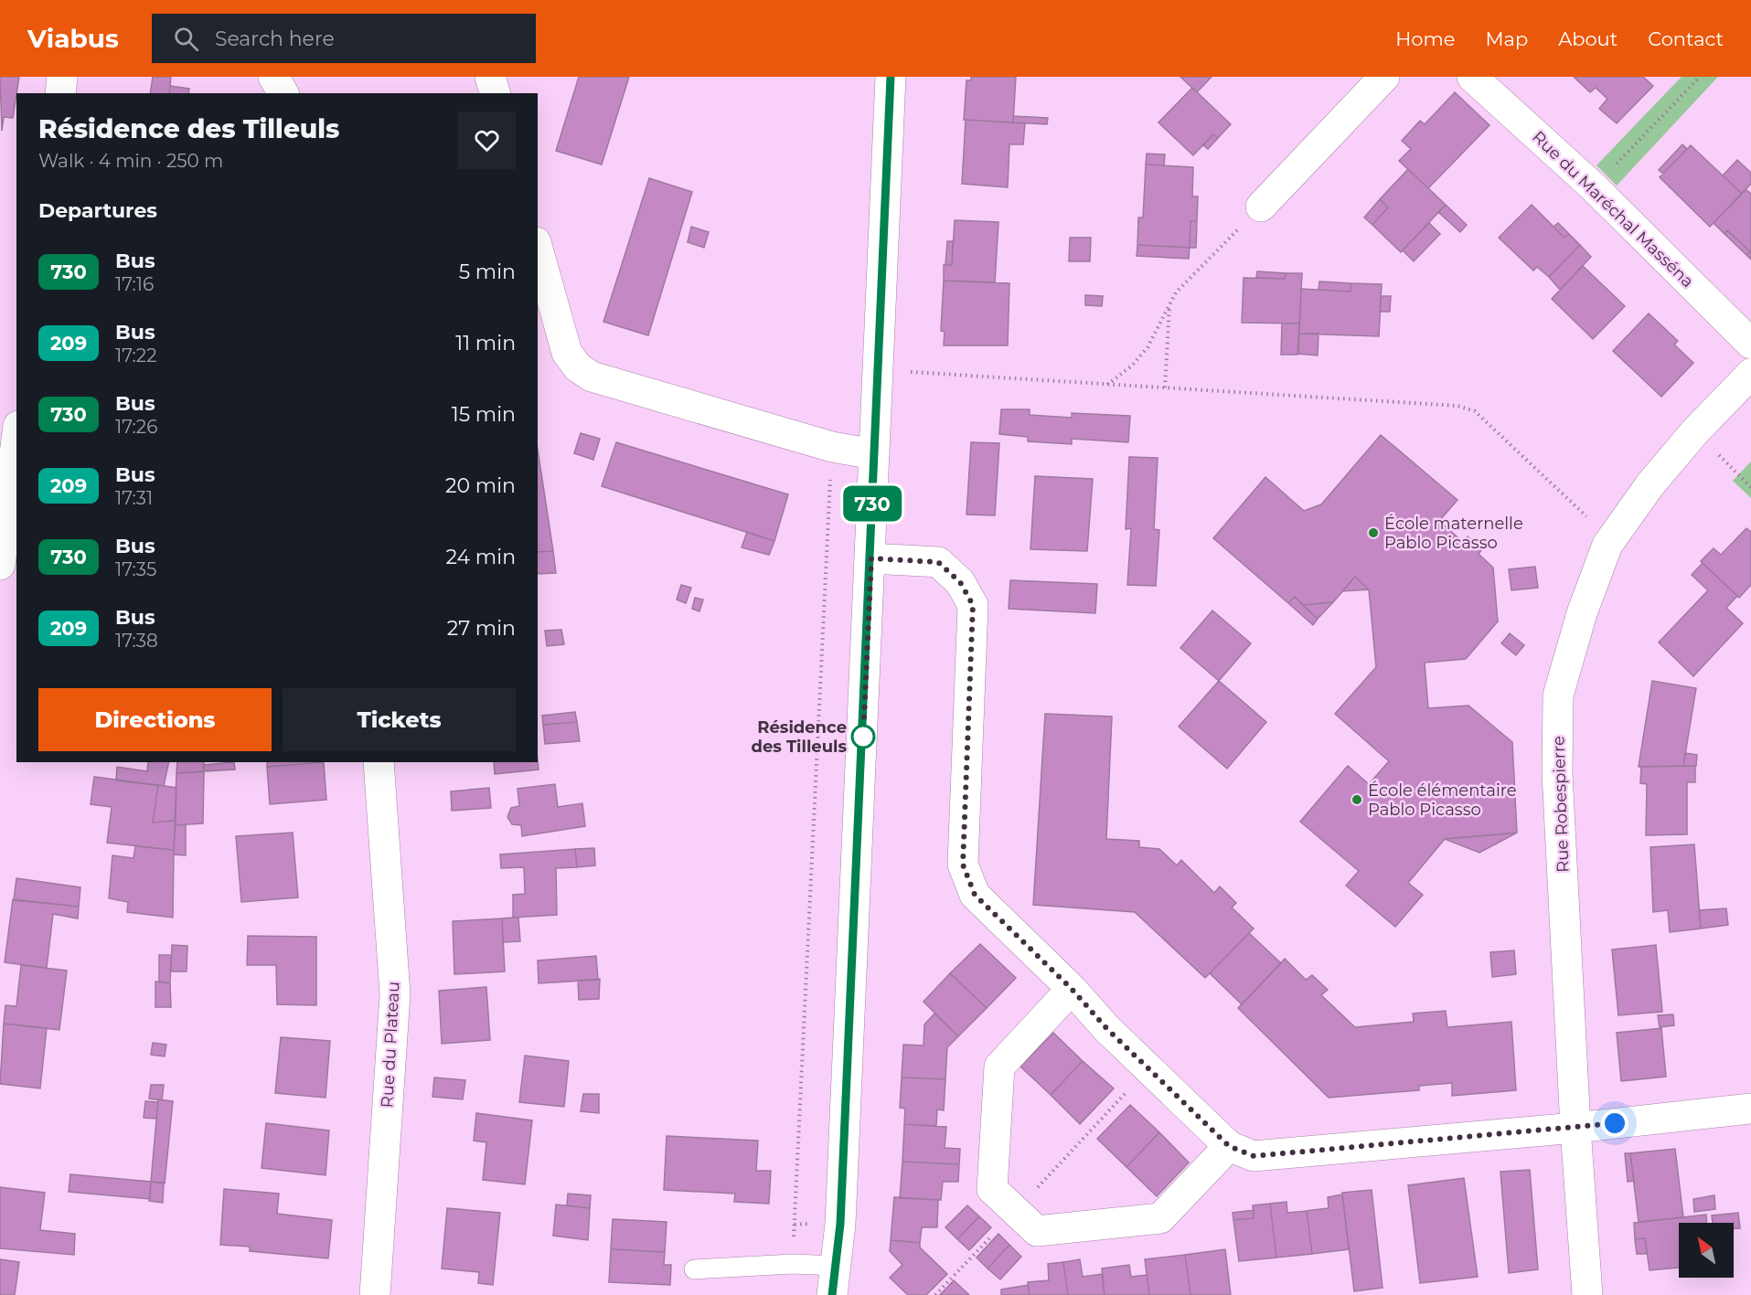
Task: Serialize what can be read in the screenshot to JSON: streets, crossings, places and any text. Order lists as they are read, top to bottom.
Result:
{
  "streets": {
    "street": ["Rue du Maréchal Masséna", "Rue Robespierre", "Rue du Plateau"]
  },
  "places": ["École maternelle Pablo Picasso", "Résidence des Tilleuls", "École élémentaire Pablo Picasso"],
  "lines": ["bus line 730"],
  "north": "top left",
  "page": {
    "header": "Viabus",
    "search": "Search here",
    "nav": [
      "Home",
      "Map",
      "About",
      "Contact"
    ],
    "on_map": "730",
    "heading": [
      ["Résidence des Tilleuls", "Walk · 4 min · 250 m"],
      "Departures"
    ],
    "list": [
      {
        "mark": "730",
        "name": "Bus",
        "note": "17:16",
        "value": "5 min"
      },
      {
        "mark": "209",
        "name": "Bus",
        "note": "17:22",
        "value": "11 min"
      },
      {
        "mark": "730",
        "name": "Bus",
        "note": "17:26",
        "value": "15 min"
      },
      {
        "mark": "209",
        "name": "Bus",
        "note": "17:31",
        "value": "20 min"
      },
      {
        "mark": "730",
        "name": "Bus",
        "note": "17:35",
        "value": "24 min"
      },
      {
        "mark": "209",
        "name": "Bus",
        "note": "17:38",
        "value": "27 min"
      }
    ],
    "buttons": ["Directions", "Tickets"]
  }
}
